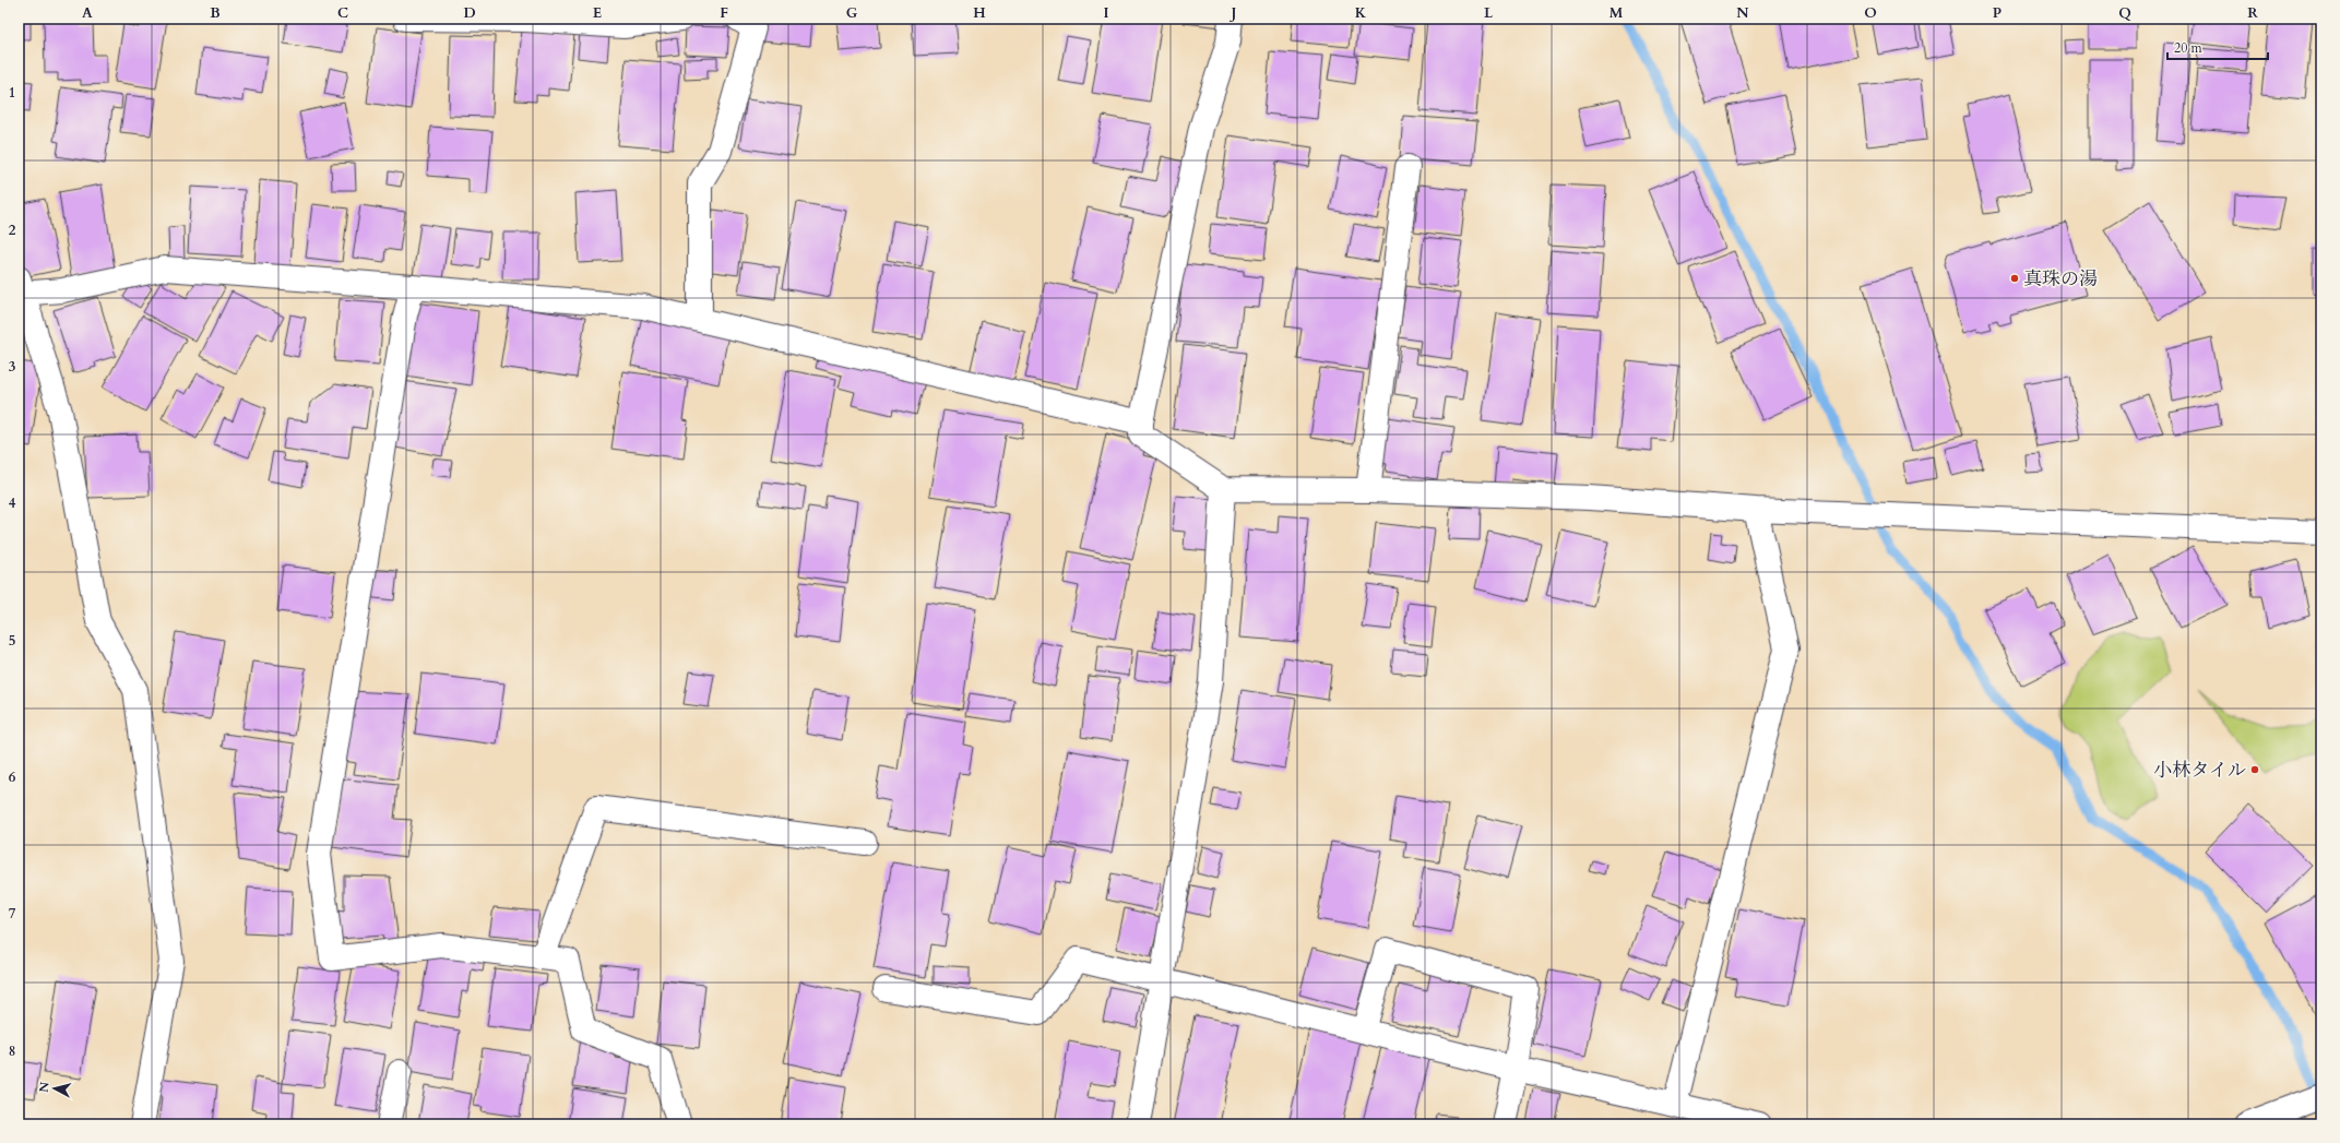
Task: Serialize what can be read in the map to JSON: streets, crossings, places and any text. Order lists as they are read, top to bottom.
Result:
{
  "places": ["真珠の湯", "小林タイル"],
  "scale_bar": "20 m",
  "north": "left",
  "grid": {
    "columns": [
      "A",
      "B",
      "C",
      "D",
      "E",
      "F",
      "G",
      "H",
      "I",
      "J",
      "K",
      "L",
      "M",
      "N",
      "O",
      "P",
      "Q",
      "R"
    ],
    "rows": [
      "1",
      "2",
      "3",
      "4",
      "5",
      "6",
      "7",
      "8"
    ]
  }
}
